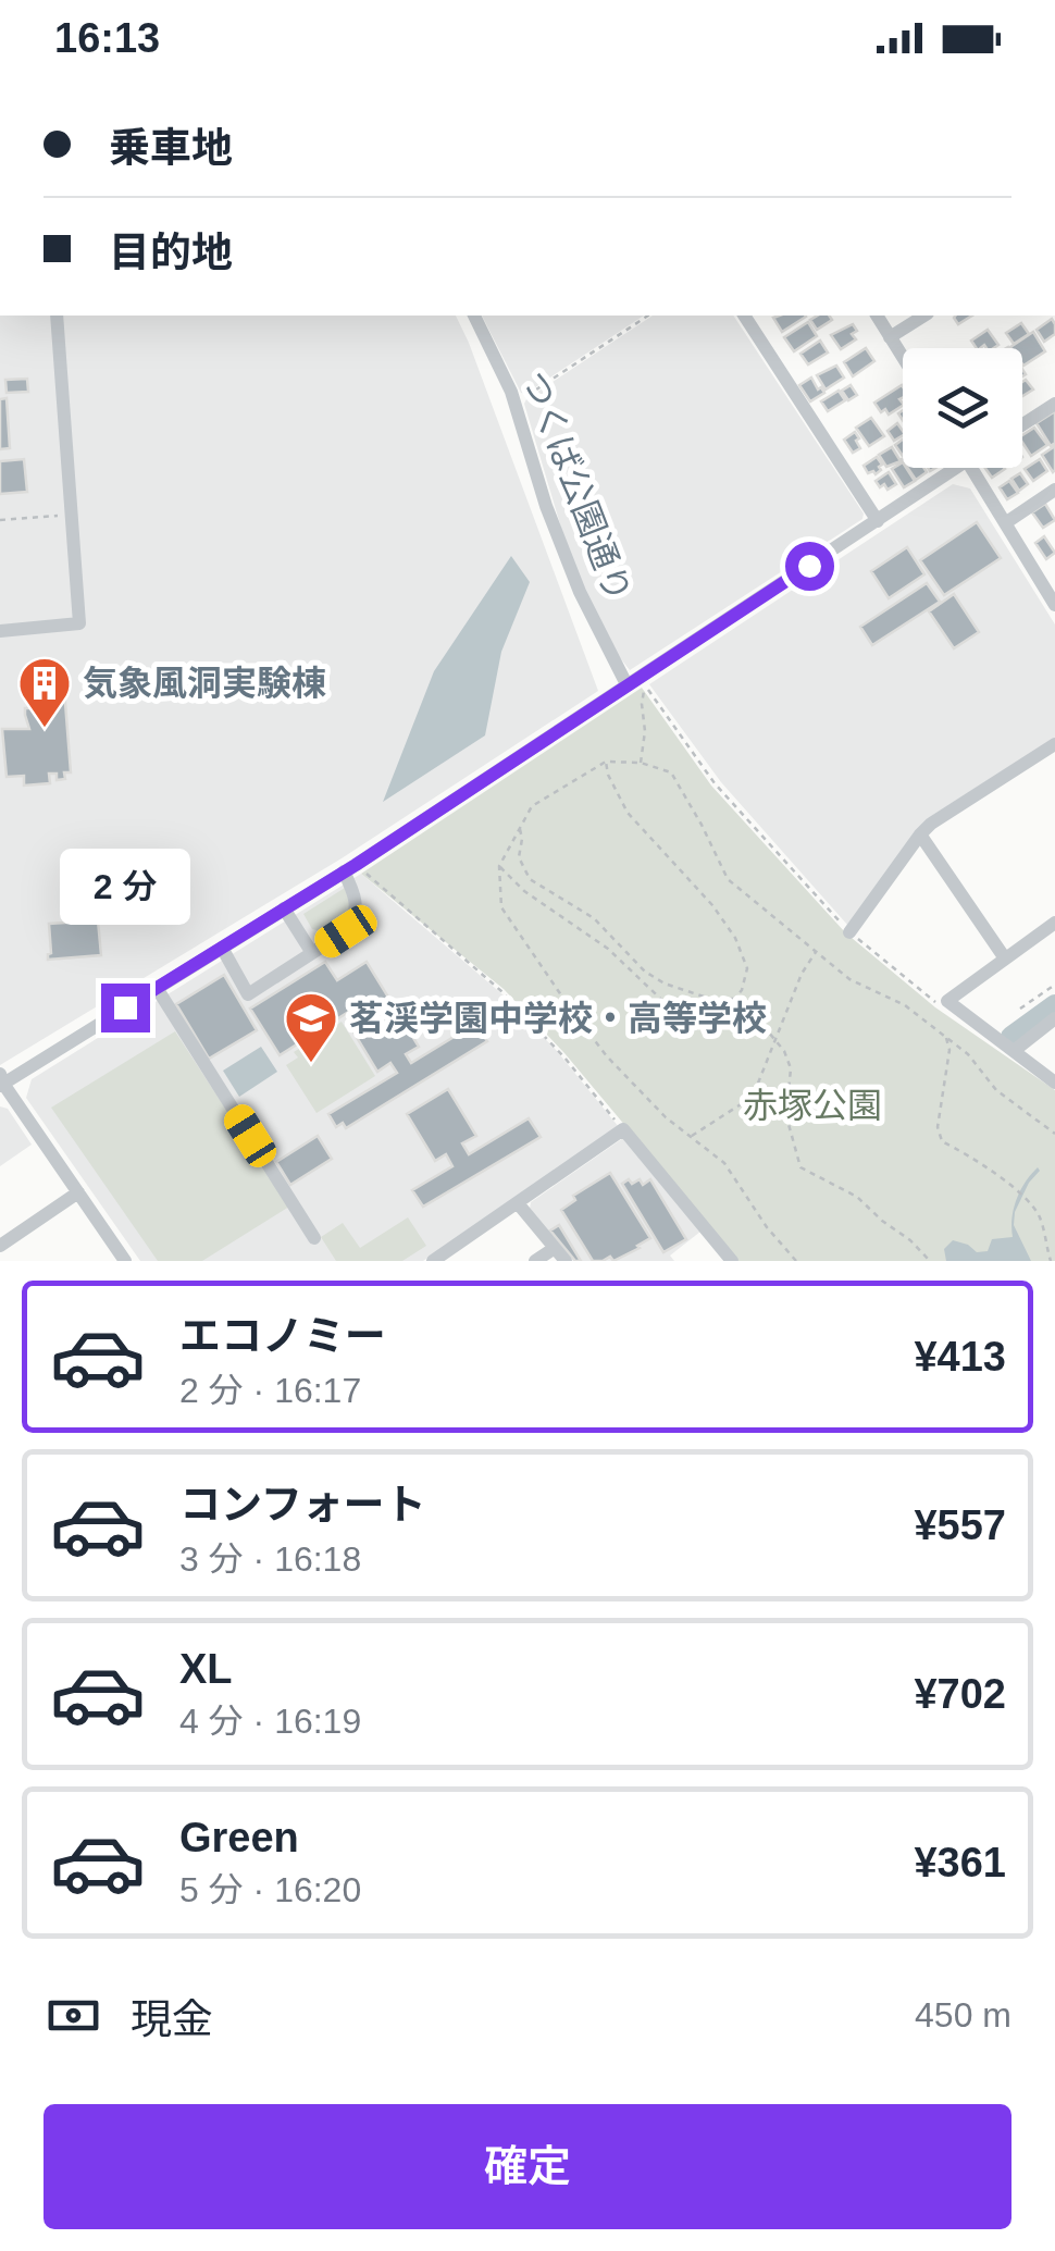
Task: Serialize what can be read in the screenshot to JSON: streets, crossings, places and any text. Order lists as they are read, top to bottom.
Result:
{
  "streets": {
    "street": ["つくば公園通り"]
  },
  "parks": ["赤塚公園"],
  "places": {
    "building": ["気象風洞実験棟"],
    "school or university": ["茗渓学園中学校・高等学校"]
  },
  "page": {
    "status": "16:13",
    "banner": ["乗車地", "目的地"],
    "bubble": "2 分",
    "list": [
      {
        "name": "エコノミー",
        "note": "2 分 · 16:17",
        "value": "¥413"
      },
      {
        "name": "コンフォート",
        "note": "3 分 · 16:18",
        "value": "¥557"
      },
      {
        "name": "XL",
        "note": "4 分 · 16:19",
        "value": "¥702"
      },
      {
        "name": "Green",
        "note": "5 分 · 16:20",
        "value": "¥361"
      }
    ],
    "pay": ["現金", "450 m"],
    "buttons": "確定"
  }
}
